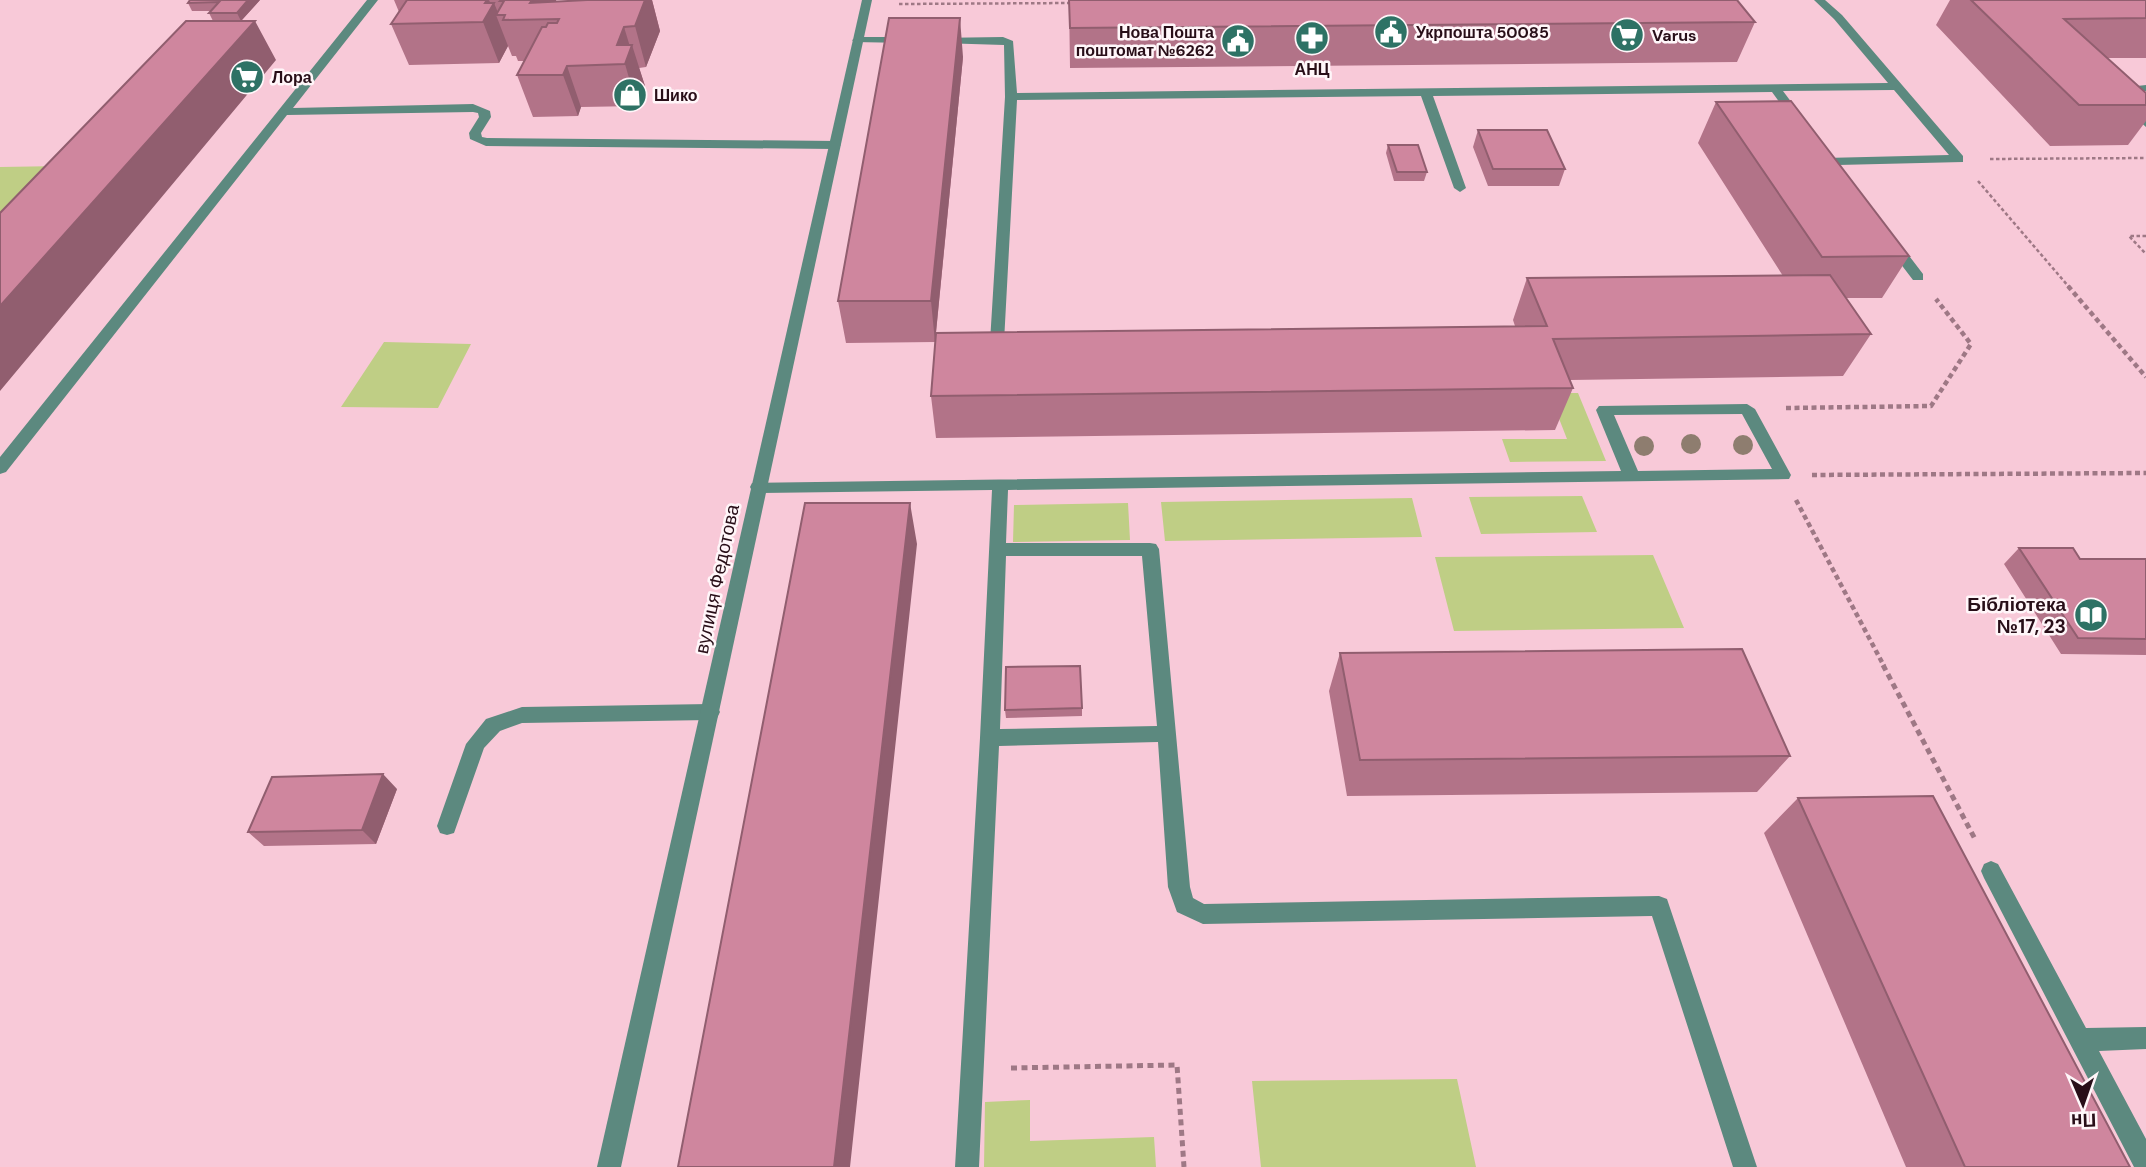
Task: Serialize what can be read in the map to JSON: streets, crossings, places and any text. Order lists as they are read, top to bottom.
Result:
{
  "streets": {
    "street": ["вулиця Федотова"]
  },
  "places": {
    "public building": ["Укрпошта 50085", "Нова Пошта поштомат №6262"],
    "supermarket": ["Varus", "Лора"],
    "pharmacy": ["АНЦ"],
    "shop": ["Шико"],
    "library": ["Бібліотека №17, 23"]
  },
  "north": "bottom"
}
